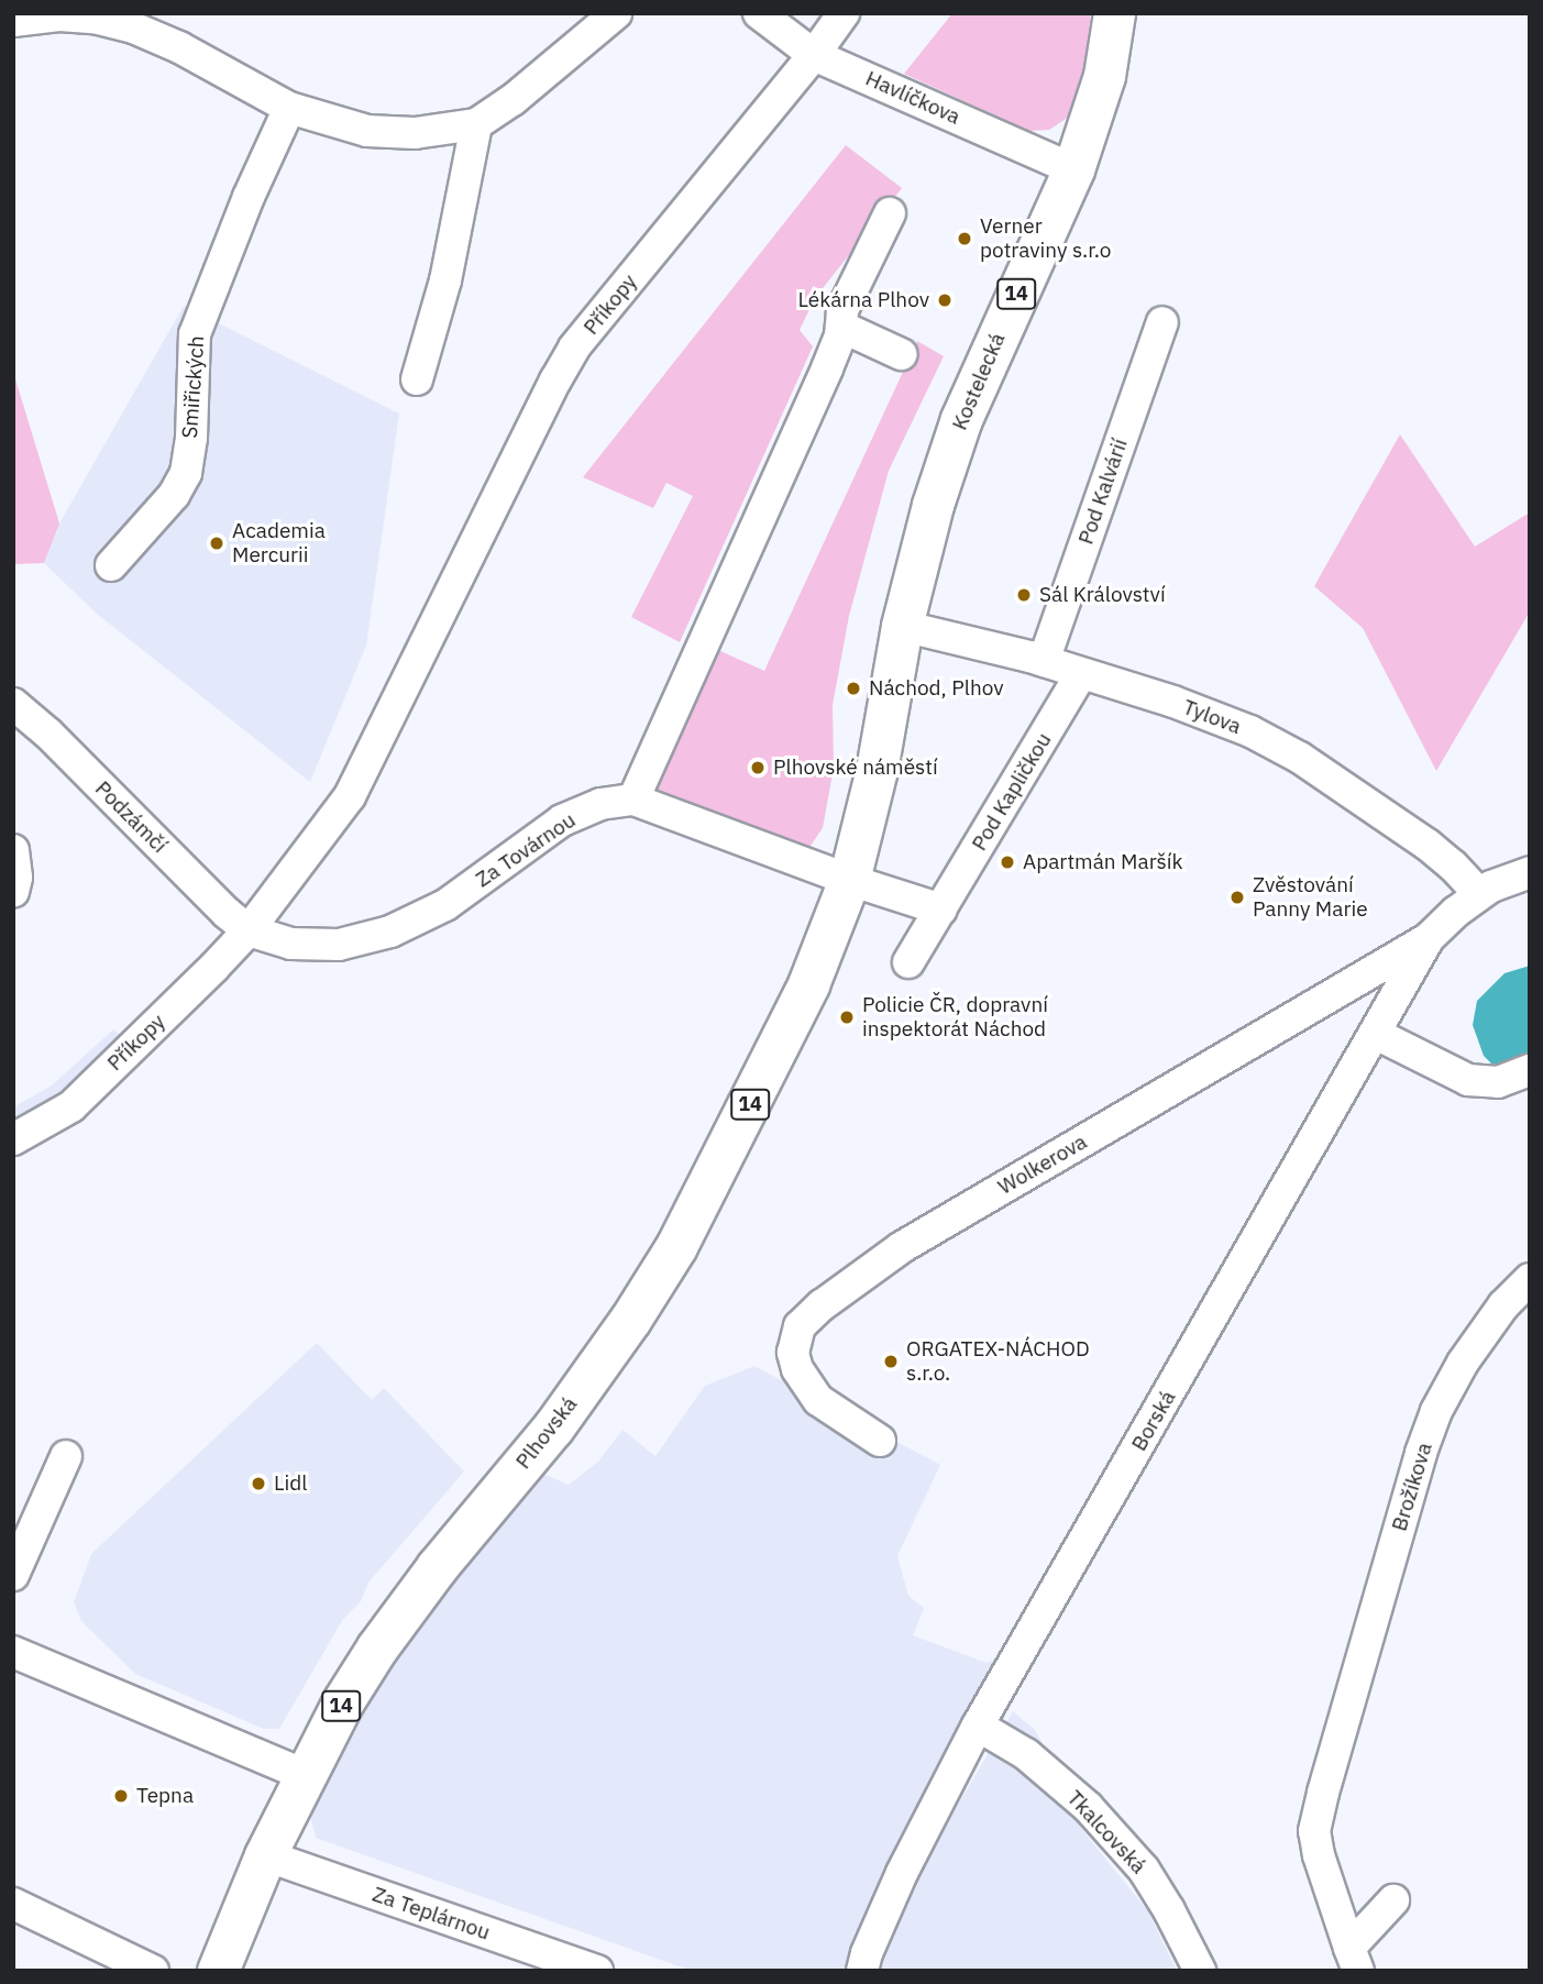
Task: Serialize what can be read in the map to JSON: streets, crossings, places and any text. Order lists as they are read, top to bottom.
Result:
{
  "streets": {
    "main road": ["14", "Kostelecká", "Plhovská"],
    "street": [
      "Havlíčkova",
      "Příkopy",
      "Smiřických",
      "Pod Kalvárií",
      "Tylova",
      "Pod Kapličkou",
      "Podzámčí",
      "Za Továrnou",
      "Wolkerova",
      "Borská",
      "Brožíkova",
      "Tkalcovská",
      "Za Teplárnou"
    ]
  },
  "crossings": [
    ["Havlíčkova", "Příkopy"],
    ["Havlíčkova", "Kostelecká"],
    ["14", "Kostelecká"],
    ["14", "Tylova"],
    ["14", "Plhovská"],
    ["Příkopy", "Podzámčí"],
    ["Příkopy", "Za Továrnou"],
    ["Kostelecká", "Tylova"],
    ["Pod Kalvárií", "Tylova"],
    ["Tylova", "Pod Kapličkou"],
    ["Tylova", "Borská"],
    ["Podzámčí", "Za Továrnou"],
    ["Wolkerova", "Borská"],
    ["Borská", "Tkalcovská"],
    ["Plhovská", "Za Teplárnou"]
  ],
  "places": [
    "Verner potraviny s.r.o",
    "Lékárna Plhov",
    "Academia Mercurii",
    "Sál Království",
    "Náchod, Plhov",
    "Plhovské náměstí",
    "Apartmán Maršík",
    "Zvěstování Panny Marie",
    "Policie ČR, dopravní inspektorát Náchod",
    "ORGATEX-NÁCHOD s.r.o.",
    "Lidl",
    "Tepna"
  ]
}
